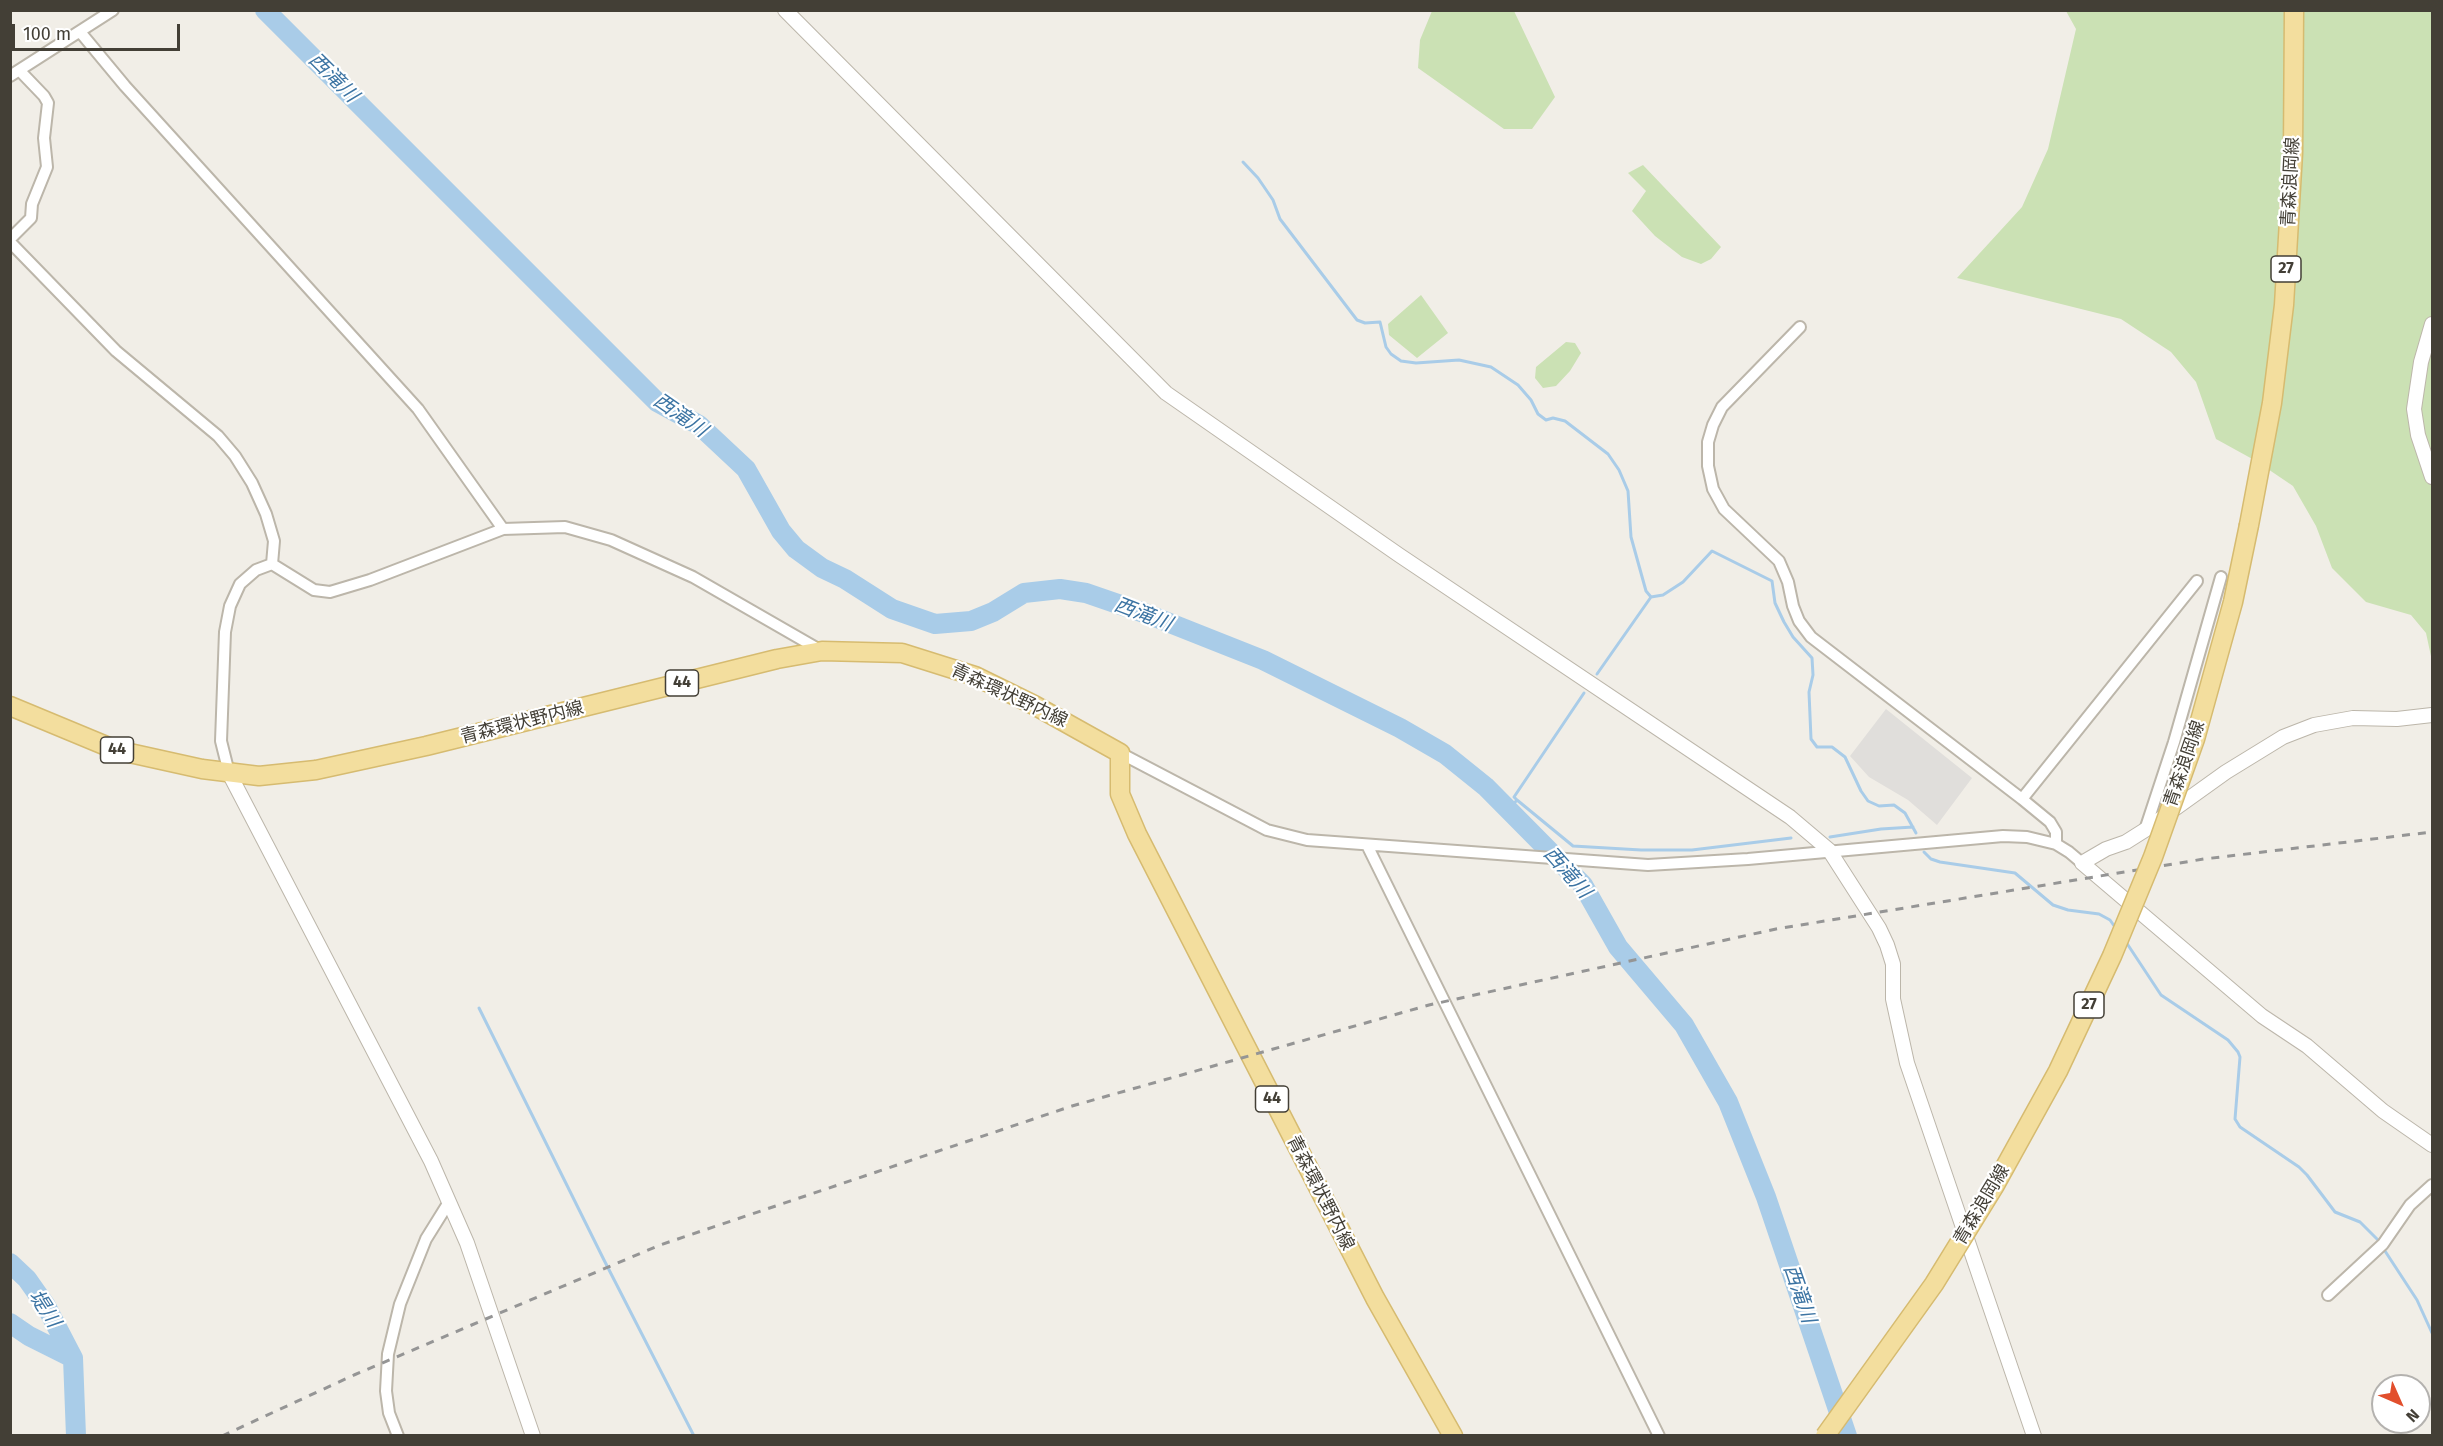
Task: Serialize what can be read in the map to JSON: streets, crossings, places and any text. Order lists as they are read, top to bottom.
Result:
{
  "streets": {
    "main road": [
      "青森浪岡線",
      "27",
      "44",
      "青森環状野内線"
    ]
  },
  "water": ["西滝川", "堤川"],
  "scale_bar": "100 m",
  "north": "bottom right"
}
